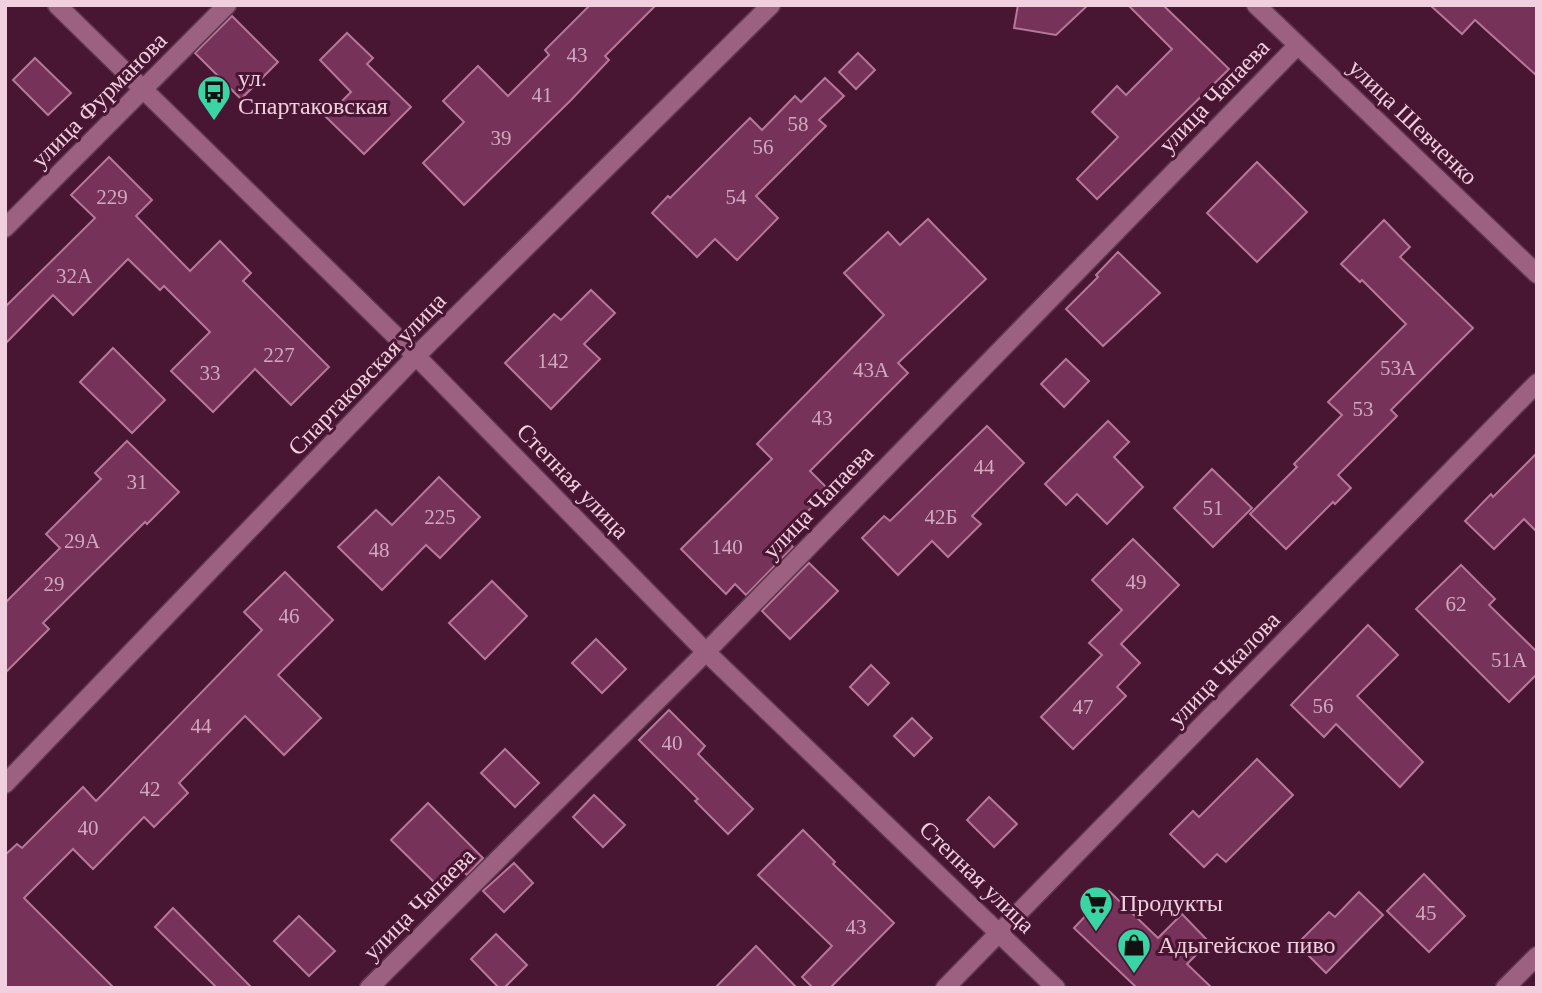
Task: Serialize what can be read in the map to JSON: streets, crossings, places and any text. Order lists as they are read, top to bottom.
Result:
{
  "streets": {
    "street": [
      "улица Чапаева",
      "улица Фурманова",
      "улица Шевченко",
      "Спартаковская улица",
      "Степная улица",
      "улица Чкалова"
    ]
  },
  "crossings": [
    ["улица Чапаева", "улица Шевченко"],
    ["улица Чапаева", "Степная улица"],
    ["улица Фурманова", "Степная улица"],
    ["Спартаковская улица", "Степная улица"],
    ["Степная улица", "улица Чкалова"]
  ],
  "places": {
    "bus stop": ["ул. Спартаковская"],
    "supermarket": ["Продукты"],
    "shop": ["Адыгейское пиво"]
  },
  "house_numbers": [
    "43",
    "41",
    "58",
    "39",
    "56",
    "229",
    "54",
    "32А",
    "227",
    "142",
    "53А",
    "43А",
    "33",
    "53",
    "43",
    "44",
    "31",
    "51",
    "225",
    "42Б",
    "29А",
    "140",
    "48",
    "49",
    "29",
    "62",
    "46",
    "51А",
    "56",
    "47",
    "44",
    "40",
    "42",
    "40",
    "45",
    "43"
  ]
}
